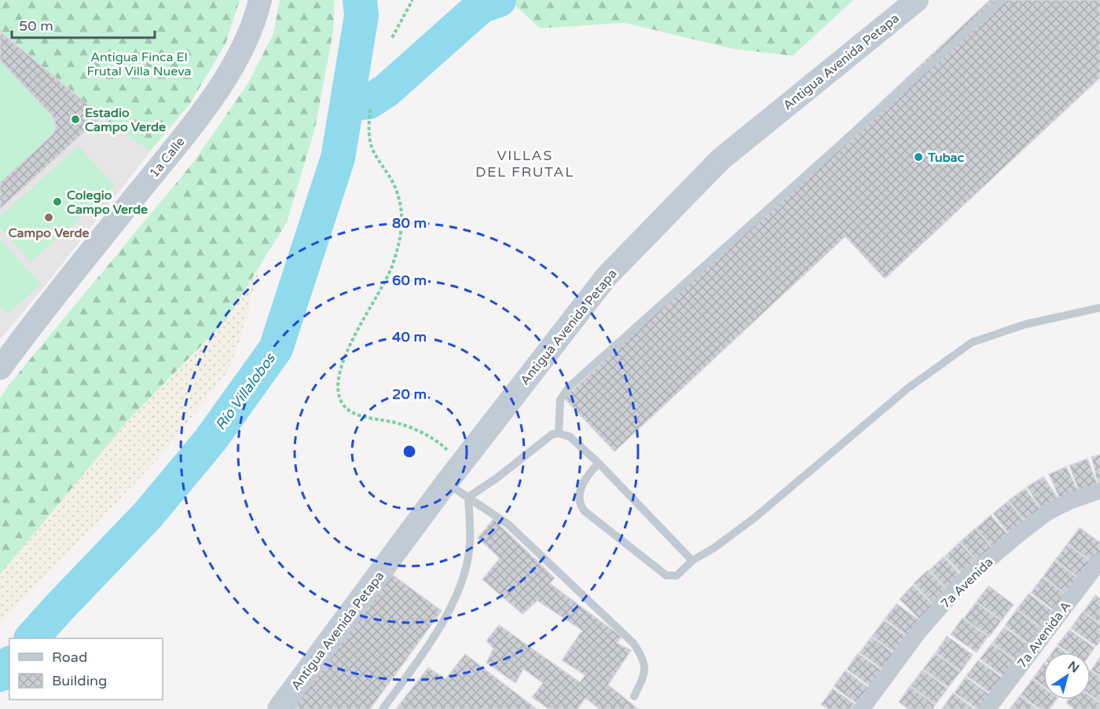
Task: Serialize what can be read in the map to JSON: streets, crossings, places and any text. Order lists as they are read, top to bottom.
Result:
{
  "streets": {
    "main road": ["Antigua Avenida Petapa", "1a Calle"],
    "street": ["7a Avenida", "7a Avenida A"]
  },
  "districts": ["VILLAS DEL FRUTAL"],
  "water": ["Río Villalobos"],
  "parks": ["Antigua Finca El Frutal Villa Nueva"],
  "places": [
    "Estadio Campo Verde",
    "Tubac",
    "Colegio Campo Verde",
    "Campo Verde"
  ],
  "legend": ["Road", "Building"],
  "scale_bar": "50 m",
  "north": "top right",
  "rings": [
    "80 m",
    "60 m",
    "40 m",
    "20 m"
  ]
}
